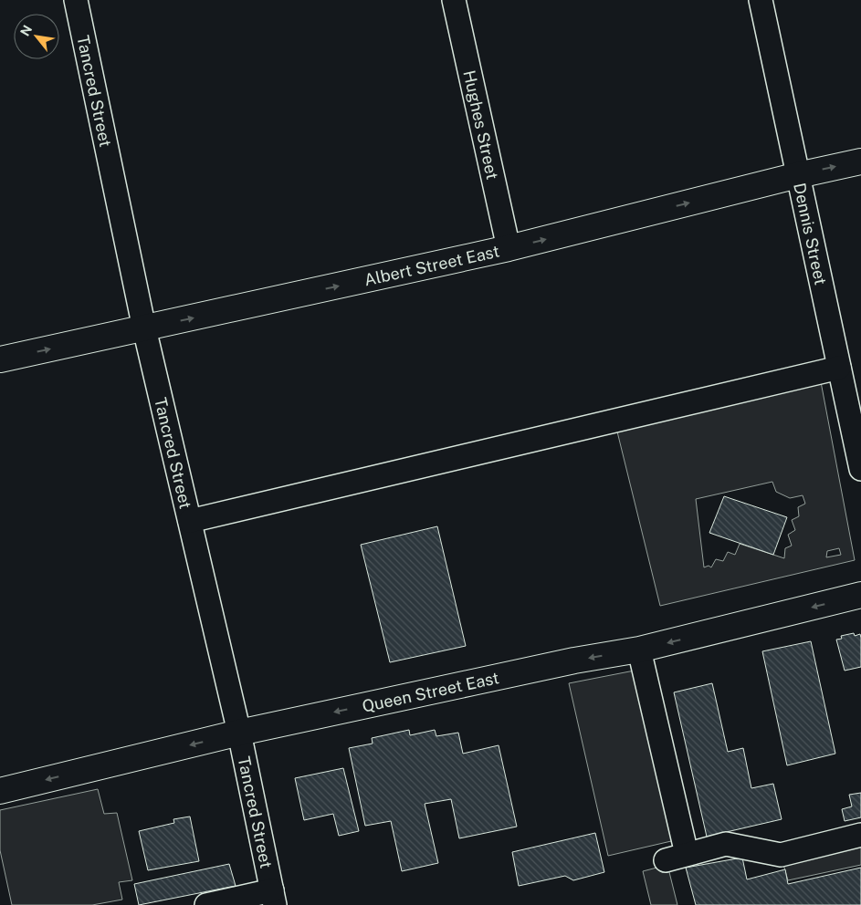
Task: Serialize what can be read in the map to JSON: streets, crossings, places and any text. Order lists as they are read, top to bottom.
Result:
{
  "streets": {
    "main road": ["Albert Street East", "Queen Street East"],
    "street": ["Tancred Street", "Hughes Street", "Dennis Street"]
  },
  "crossings": [
    ["Tancred Street", "Albert Street East"],
    ["Tancred Street", "Queen Street East"],
    ["Hughes Street", "Albert Street East"],
    ["Dennis Street", "Albert Street East"]
  ],
  "one_way": ["Albert Street East", "Queen Street East"],
  "north": "top left"
}
